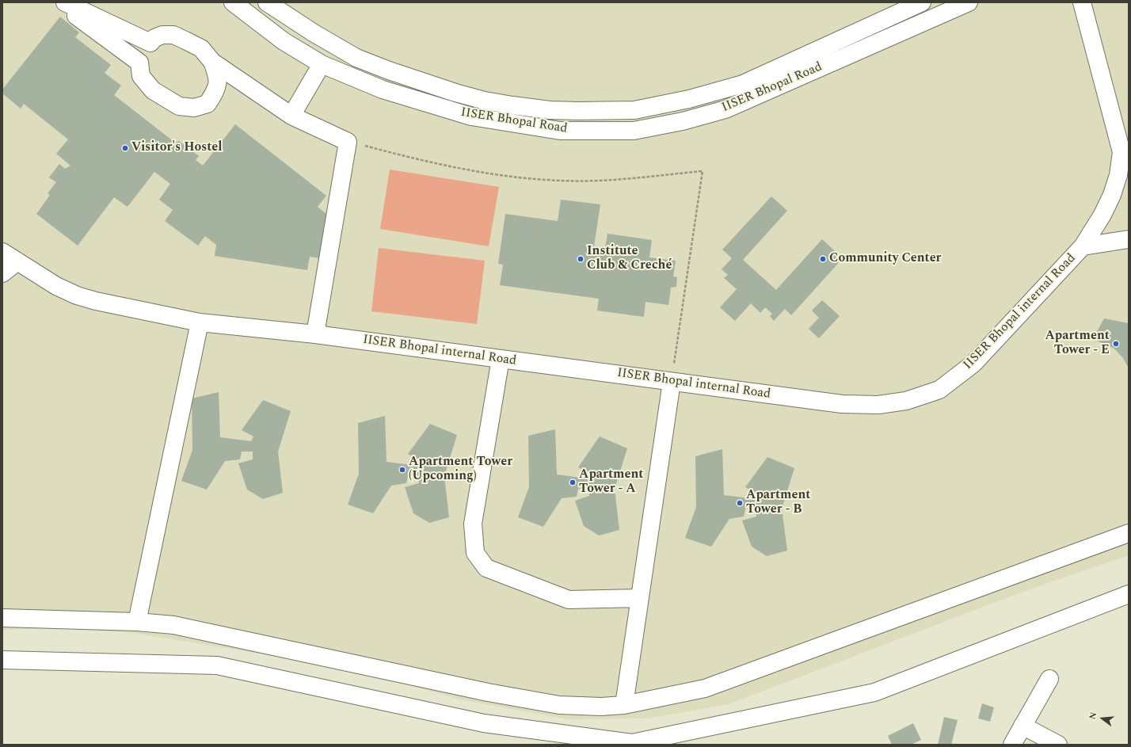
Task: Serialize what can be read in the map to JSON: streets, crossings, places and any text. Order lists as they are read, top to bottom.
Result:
{
  "streets": {
    "street": ["IISER Bhopal Road", "IISER Bhopal internal Road"]
  },
  "places": [
    "Visitor's Hostel",
    "Institute Club & Creché",
    "Community Center",
    "Apartment Tower - E",
    "Apartment Tower (Upcoming)",
    "Apartment Tower - A",
    "Apartment Tower - B"
  ],
  "north": "left"
}
